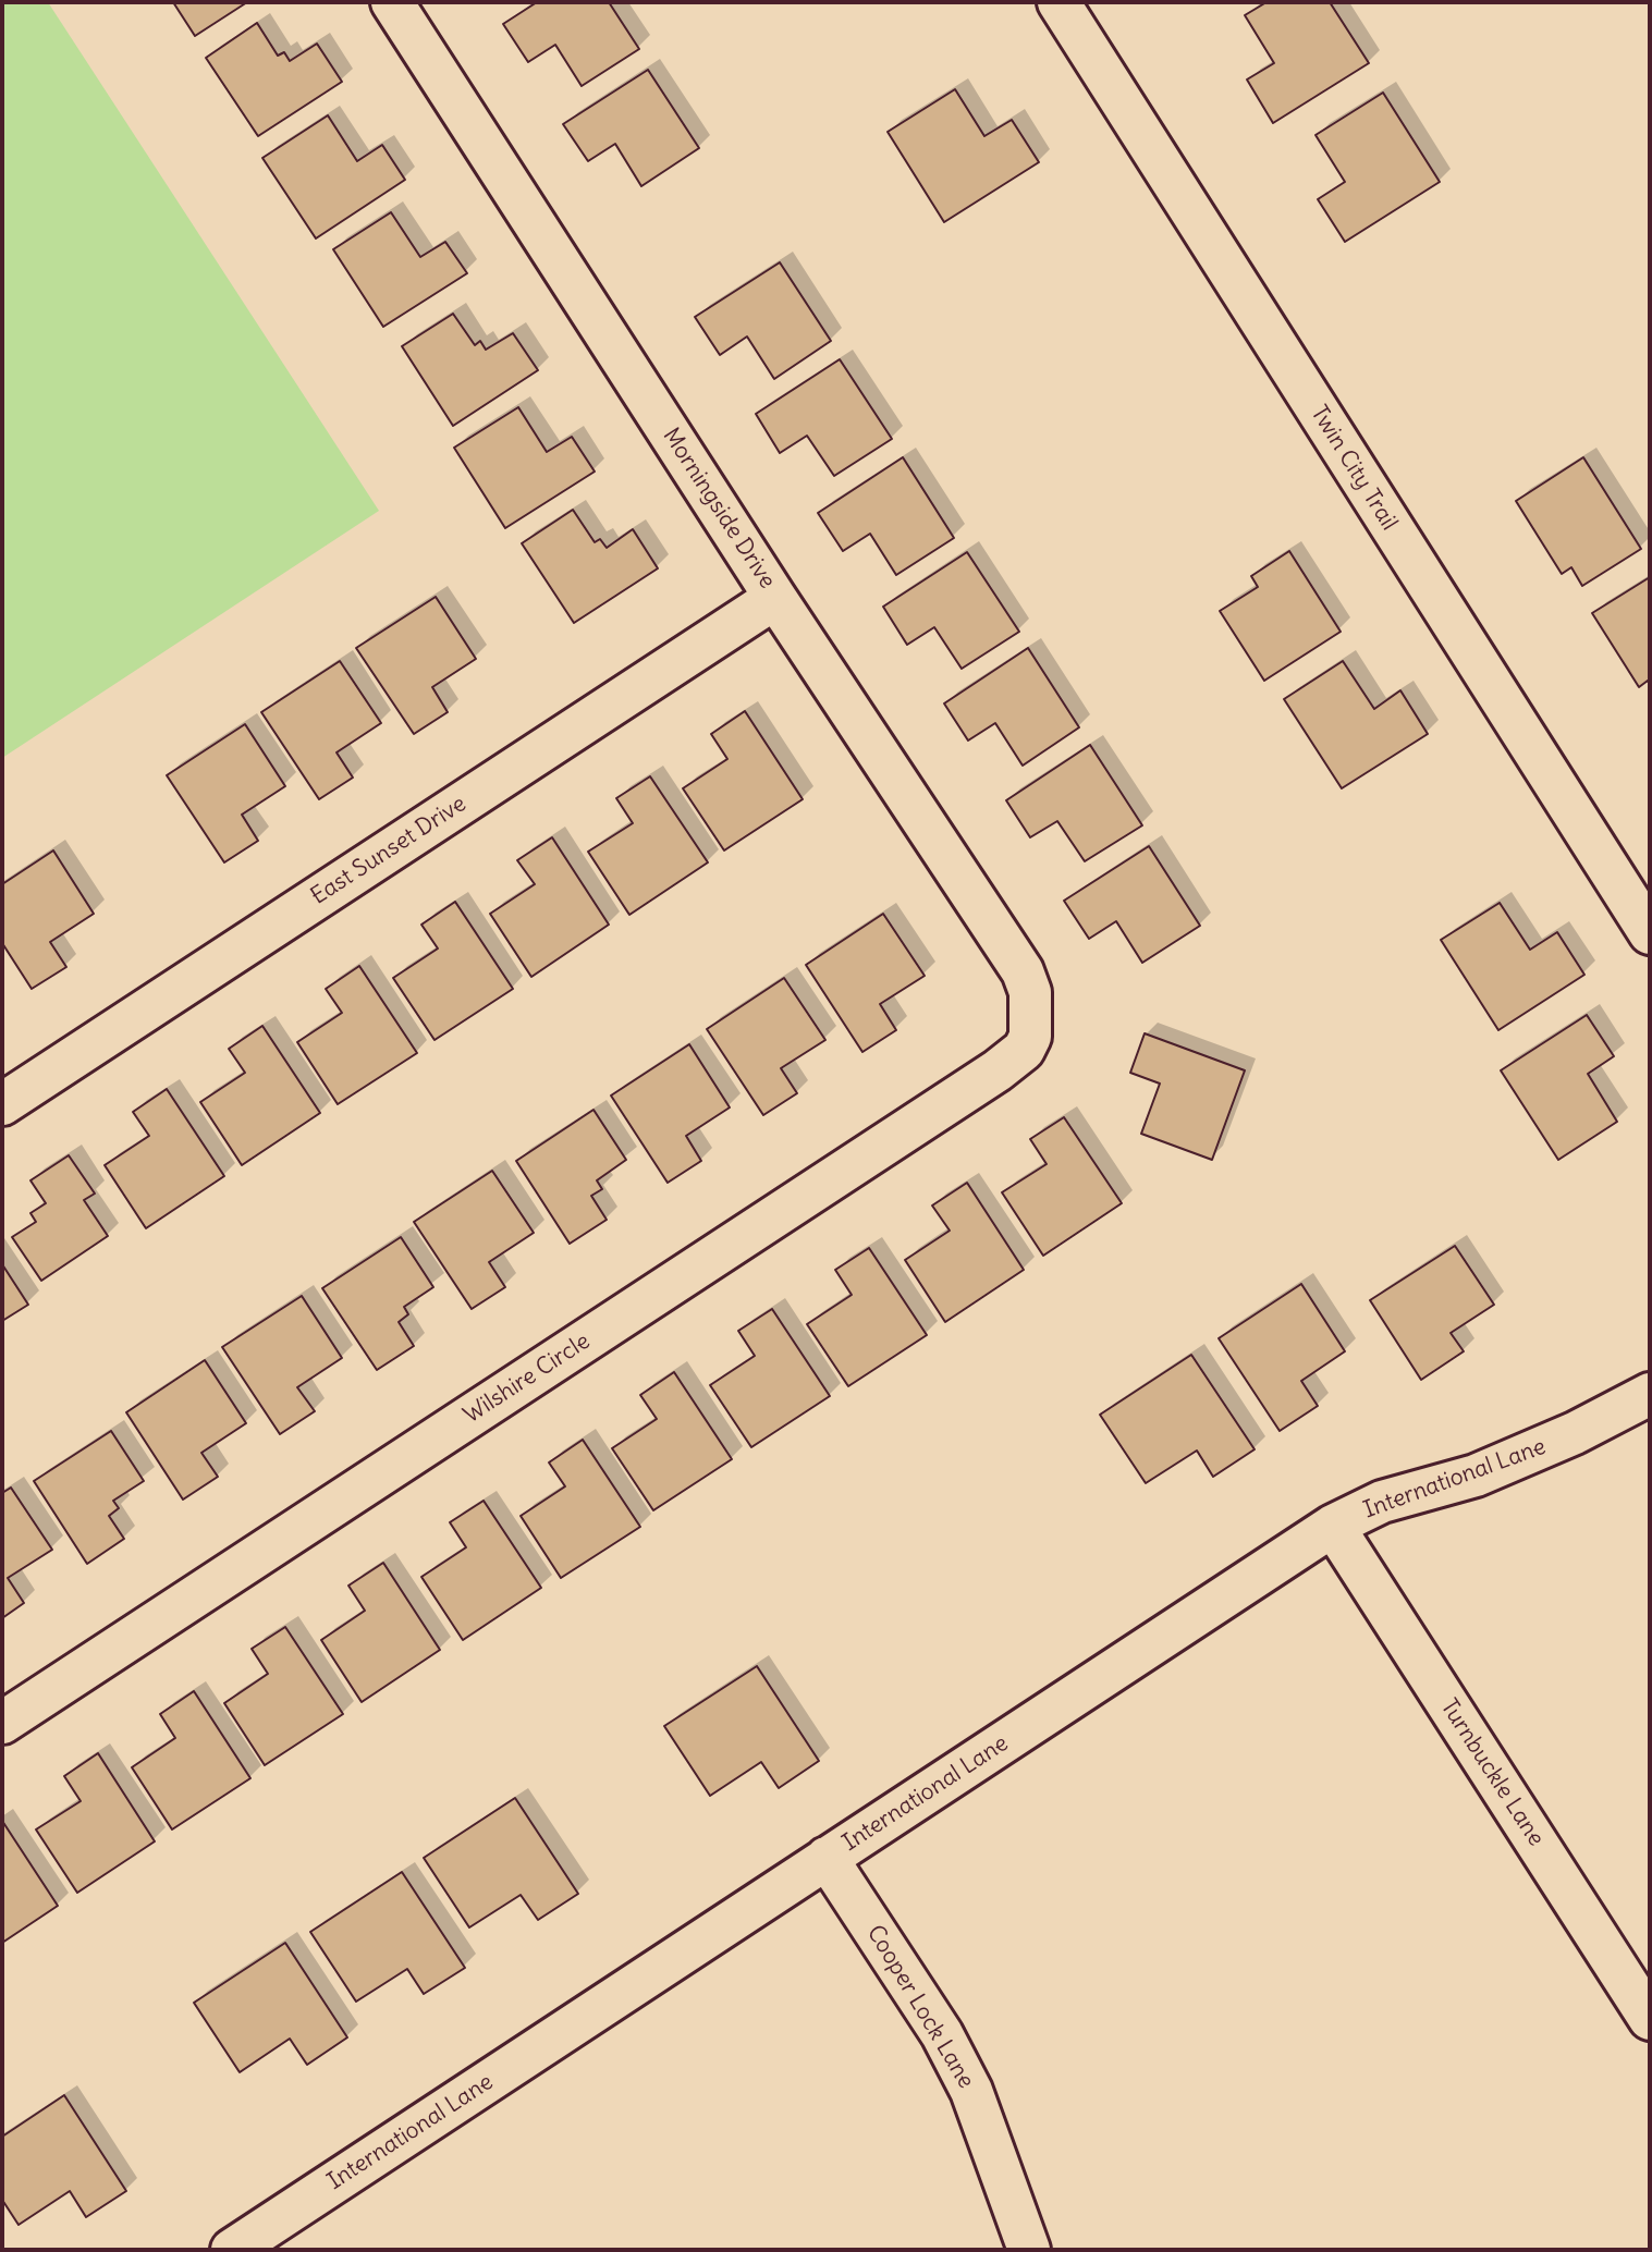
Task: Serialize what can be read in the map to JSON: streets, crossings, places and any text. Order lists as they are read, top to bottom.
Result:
{
  "streets": {
    "street": [
      "Twin City Trail",
      "Morningside Drive",
      "East Sunset Drive",
      "Wilshire Circle",
      "International Lane",
      "Turnbuckle Lane",
      "Cooper Lock Lane"
    ]
  },
  "crossings": [
    ["Morningside Drive", "East Sunset Drive"],
    ["Morningside Drive", "Wilshire Circle"],
    ["International Lane", "Turnbuckle Lane"],
    ["International Lane", "Cooper Lock Lane"]
  ]
}
